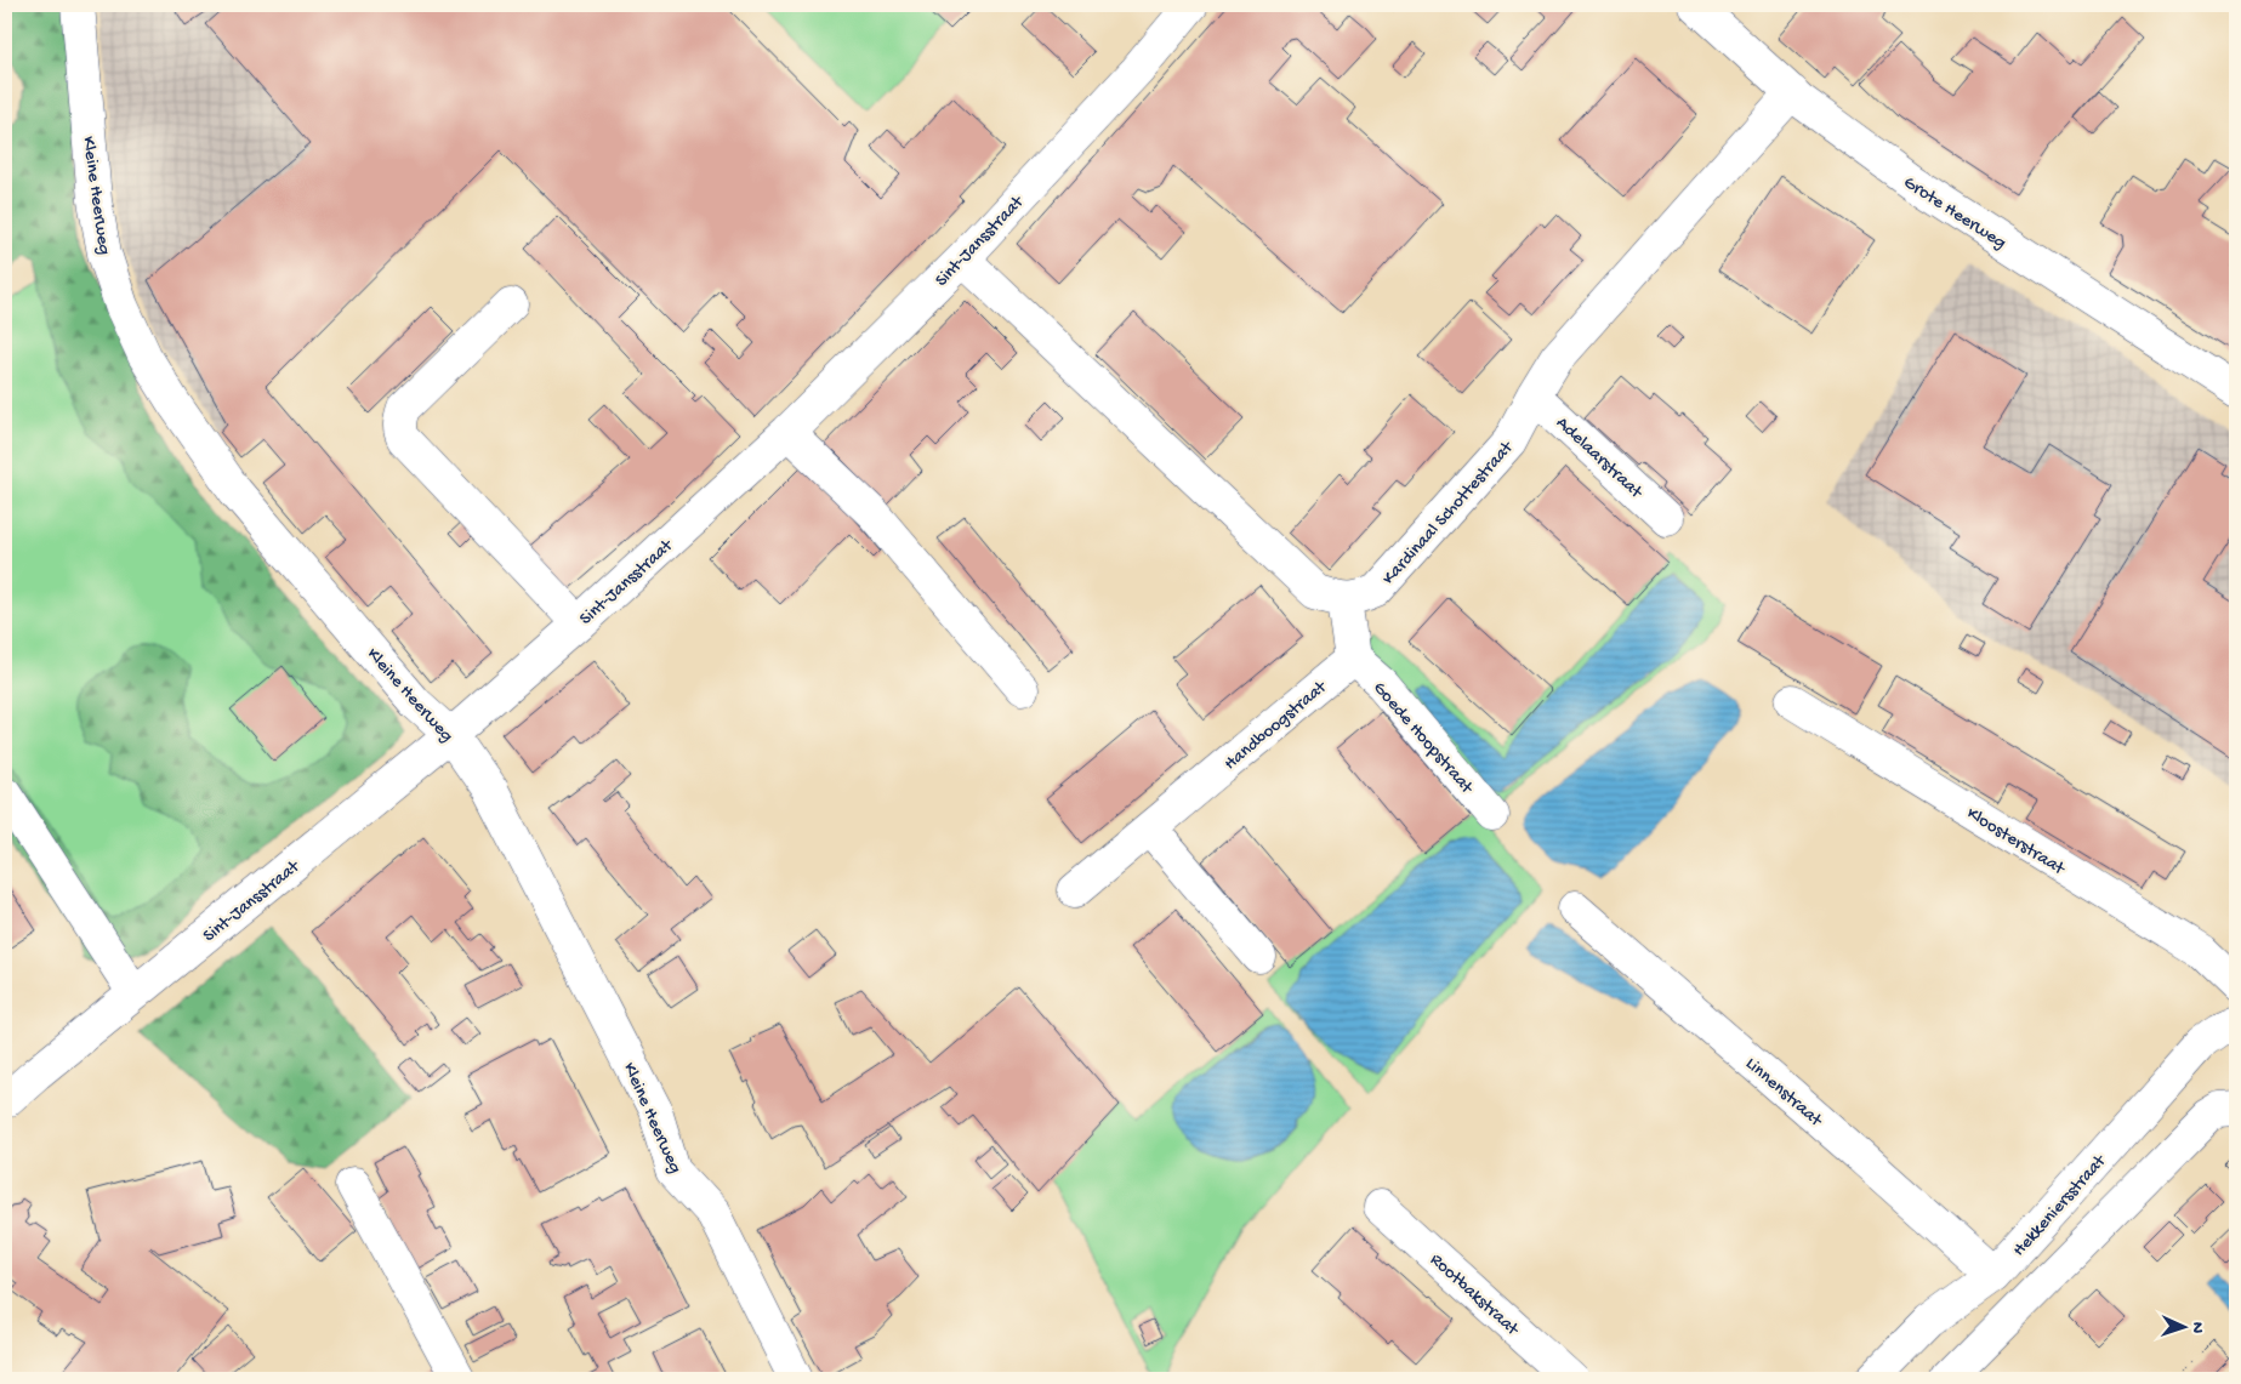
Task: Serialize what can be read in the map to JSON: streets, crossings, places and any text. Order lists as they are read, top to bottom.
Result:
{
  "streets": {
    "street": [
      "Kleine Heerweg",
      "Grote Heerweg",
      "Sint-Jansstraat",
      "Adelaarstraat",
      "Kardinaal Schottestraat",
      "Handboogstraat",
      "Goede Hoopstraat",
      "Kloosterstraat",
      "Linnenstraat",
      "Hekkeniersstraat",
      "Rootbakstraat"
    ]
  },
  "crossings": [
    ["Kleine Heerweg", "Sint-Jansstraat"],
    ["Grote Heerweg", "Kardinaal Schottestraat"],
    ["Adelaarstraat", "Kardinaal Schottestraat"],
    ["Handboogstraat", "Goede Hoopstraat"],
    ["Linnenstraat", "Hekkeniersstraat"]
  ],
  "north": "right"
}
